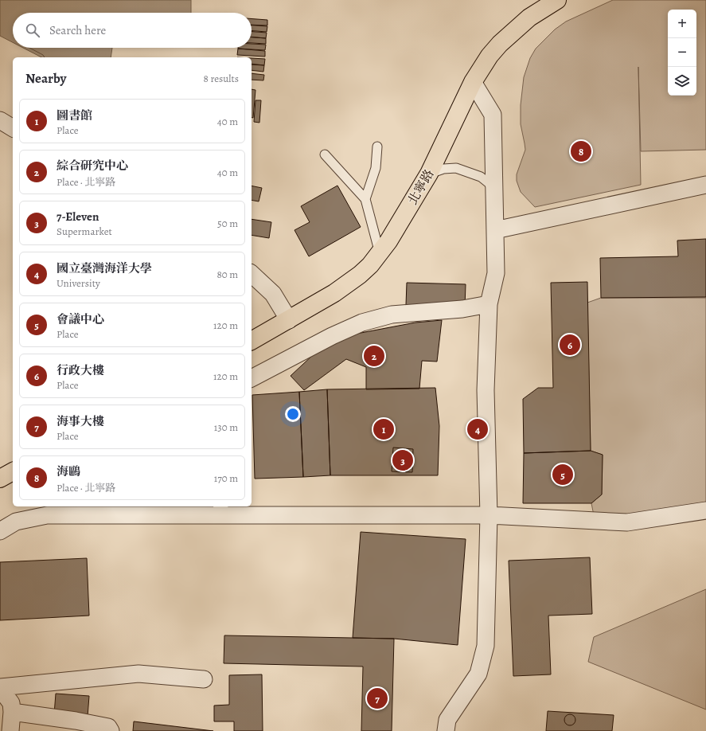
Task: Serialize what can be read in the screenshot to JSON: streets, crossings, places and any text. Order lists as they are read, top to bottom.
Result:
{
  "streets": {
    "main road": ["北寧路"]
  },
  "page": {
    "map_buttons": ["+", "−"],
    "search": "Search here",
    "heading": ["Nearby", "8 results"],
    "list": [
      {
        "mark": "1",
        "name": "圖書館",
        "note": "Place",
        "value": "40 m"
      },
      {
        "mark": "2",
        "name": "綜合研究中心",
        "note": "Place · 北寧路",
        "value": "40 m"
      },
      {
        "mark": "3",
        "name": "7-Eleven",
        "note": "Supermarket",
        "value": "50 m"
      },
      {
        "mark": "4",
        "name": "國立臺灣海洋大學",
        "note": "University",
        "value": "80 m"
      },
      {
        "mark": "5",
        "name": "會議中心",
        "note": "Place",
        "value": "120 m"
      },
      {
        "mark": "6",
        "name": "行政大樓",
        "note": "Place",
        "value": "120 m"
      },
      {
        "mark": "7",
        "name": "海事大樓",
        "note": "Place",
        "value": "130 m"
      },
      {
        "mark": "8",
        "name": "海鷗",
        "note": "Place · 北寧路",
        "value": "170 m"
      }
    ],
    "pins": [
      "8",
      "6",
      "2",
      "1",
      "4",
      "3",
      "5",
      "7"
    ]
  }
}
